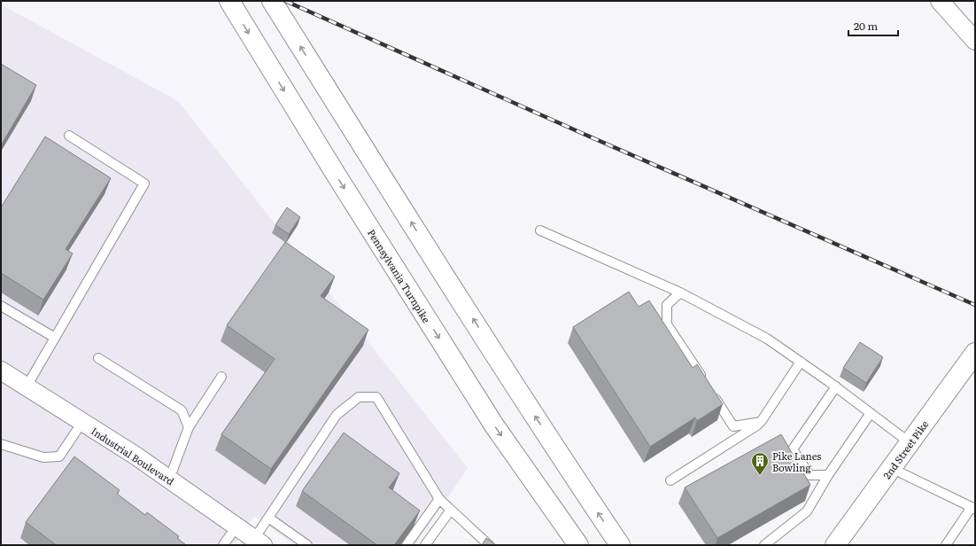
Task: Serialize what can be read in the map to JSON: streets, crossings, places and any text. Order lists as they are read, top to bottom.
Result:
{
  "streets": {
    "main road": ["Pennsylvania Turnpike", "2nd Street Pike"],
    "street": ["Industrial Boulevard"]
  },
  "places": {
    "building": ["Pike Lanes Bowling"]
  },
  "scale_bar": "20 m"
}
